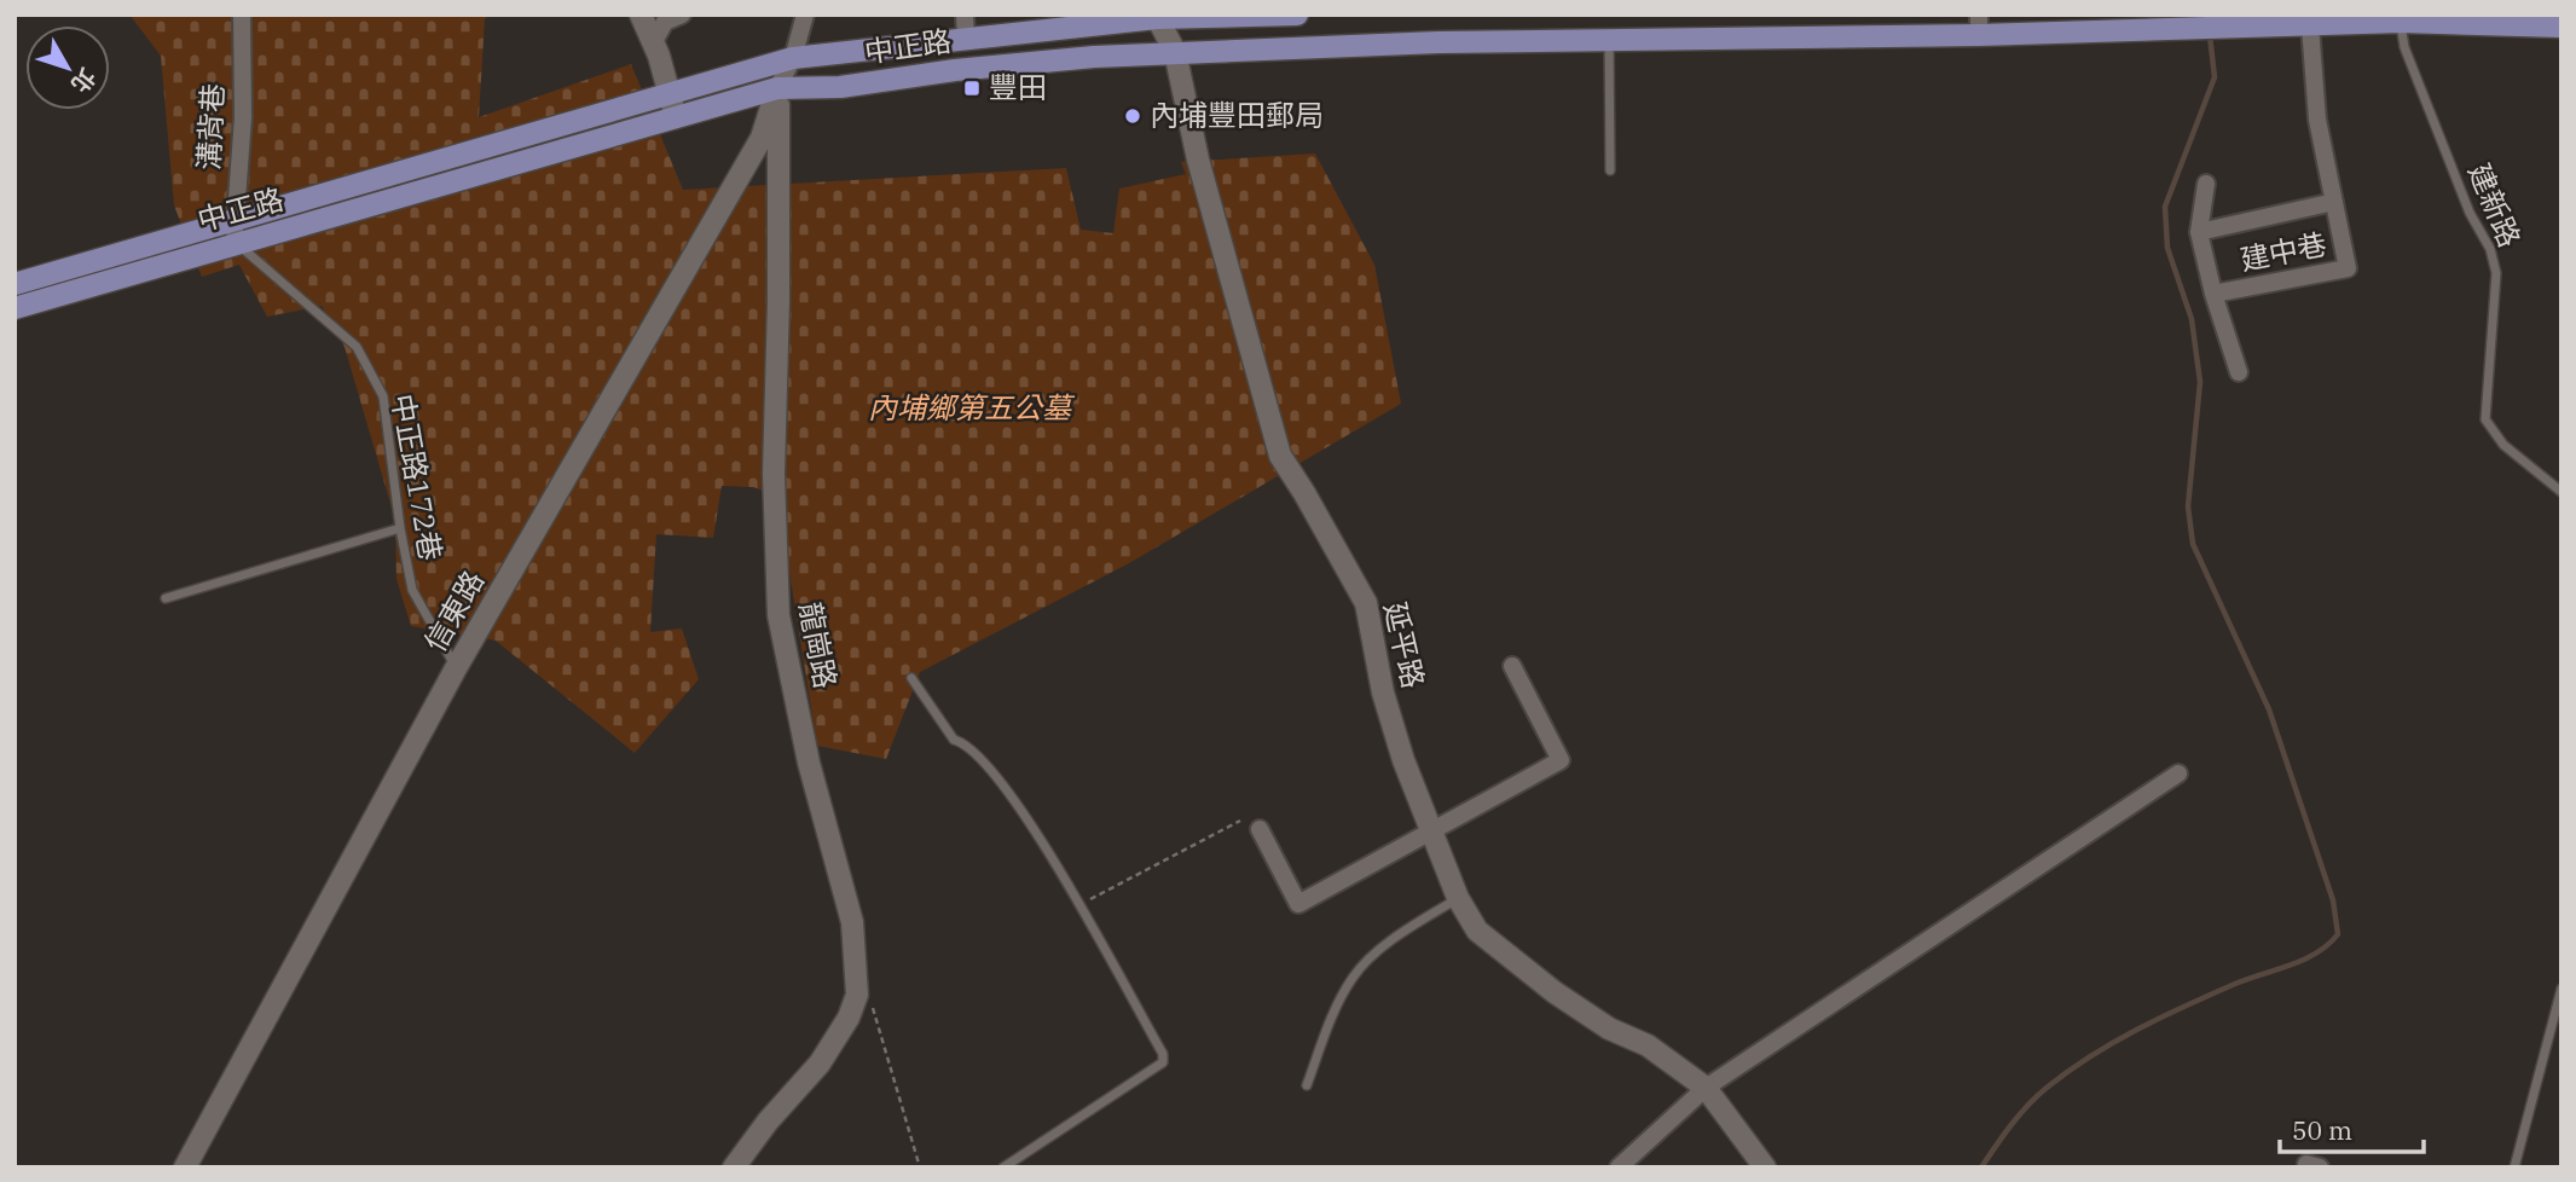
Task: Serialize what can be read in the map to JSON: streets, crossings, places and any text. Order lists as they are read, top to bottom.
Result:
{
  "streets": {
    "main road": ["中正路"],
    "street": [
      "溝背巷",
      "建中巷",
      "信東路",
      "龍崗路",
      "延平路"
    ],
    "lane": ["建新路", "中正路172巷"]
  },
  "crossings": [
    ["中正路", "溝背巷"],
    ["中正路", "建中巷"],
    ["中正路", "中正路172巷"],
    ["中正路", "信東路"],
    ["中正路", "龍崗路"],
    ["中正路", "延平路"],
    ["溝背巷", "中正路172巷"],
    ["中正路172巷", "信東路"],
    ["信東路", "龍崗路"]
  ],
  "parks": ["內埔鄉第五公墓"],
  "places": {
    "transit": ["豐田"],
    "other": ["內埔豐田郵局"]
  },
  "scale_bar": "50 m",
  "north": "bottom right"
}
